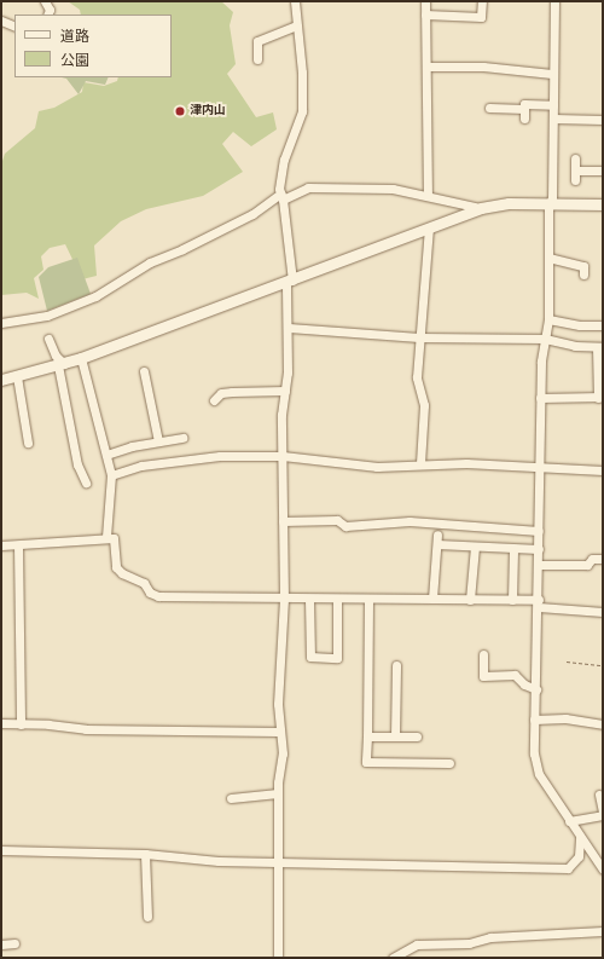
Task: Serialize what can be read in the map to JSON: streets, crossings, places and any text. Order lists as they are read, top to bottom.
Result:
{
  "places": ["津内山"],
  "legend": ["道路", "公園"]
}
